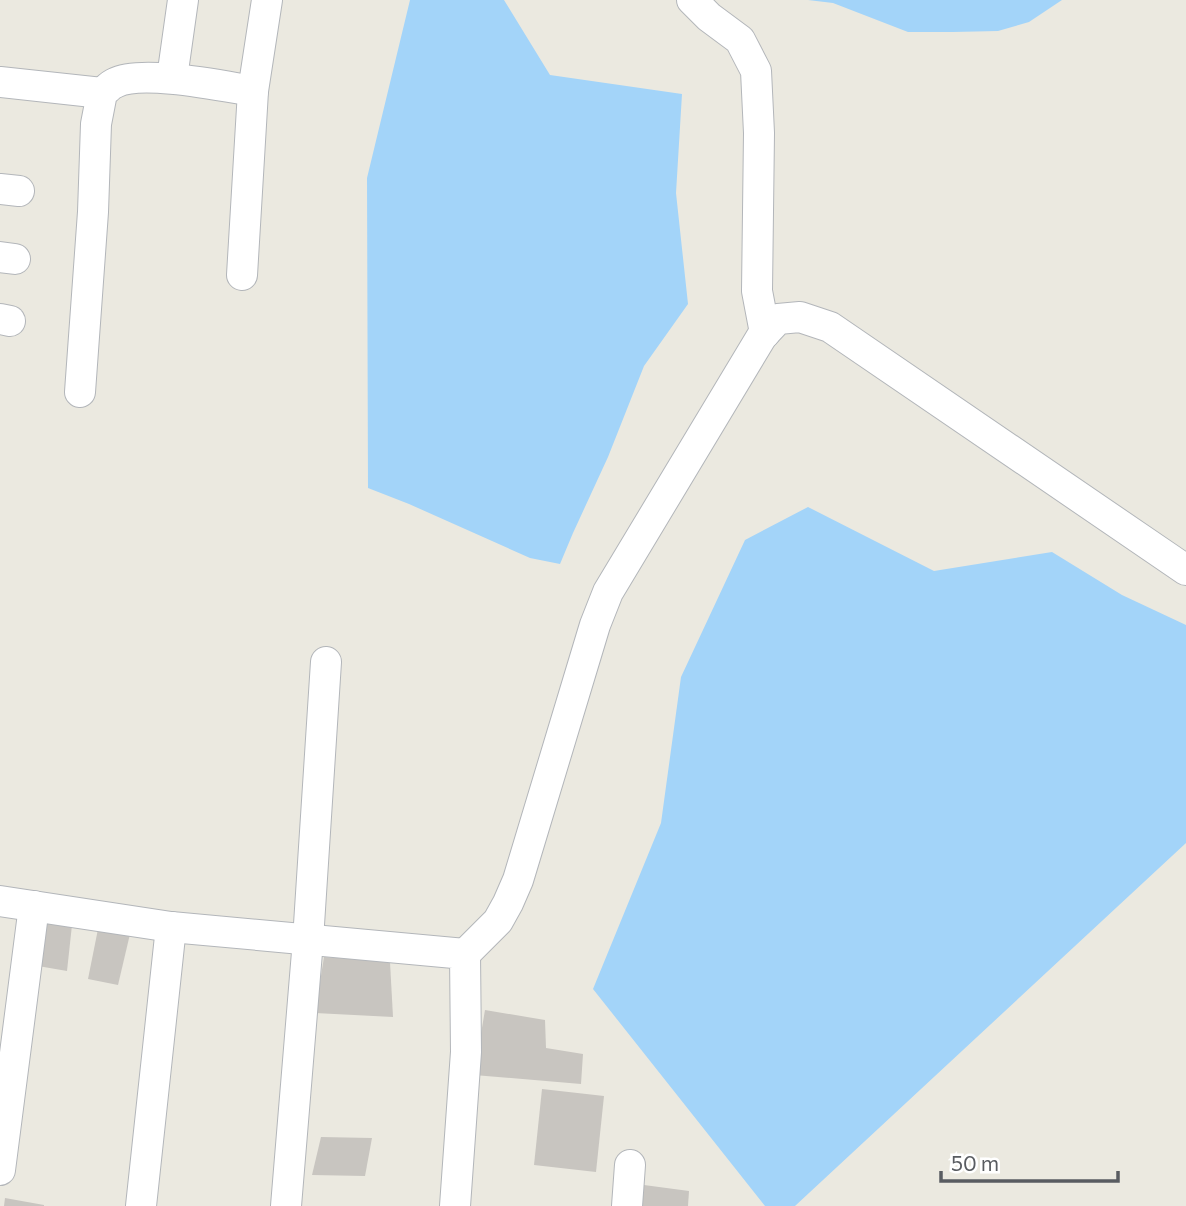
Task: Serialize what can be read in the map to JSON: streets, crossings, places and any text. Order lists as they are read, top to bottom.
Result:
{
  "scale_bar": "50 m"
}
